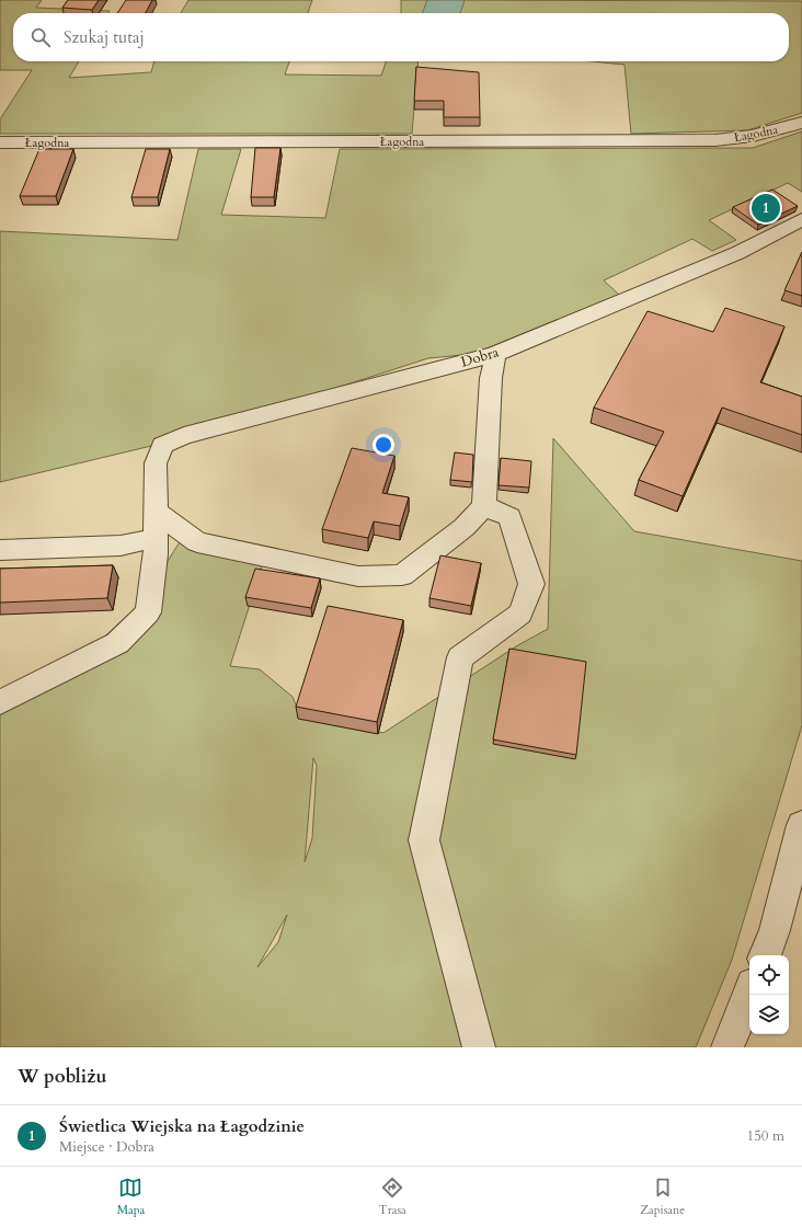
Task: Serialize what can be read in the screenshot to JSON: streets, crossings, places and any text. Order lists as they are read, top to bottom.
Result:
{
  "streets": {
    "street": ["Łagodna", "Dobra"]
  },
  "page": {
    "search": "Szukaj tutaj",
    "pins": "1",
    "heading": "W pobliżu",
    "list": [
      {
        "mark": "1",
        "name": "Świetlica Wiejska na Łagodzinie",
        "note": "Miejsce · Dobra",
        "value": "150 m"
      }
    ],
    "nav": ["Mapa", "Trasa", "Zapisane"]
  }
}
